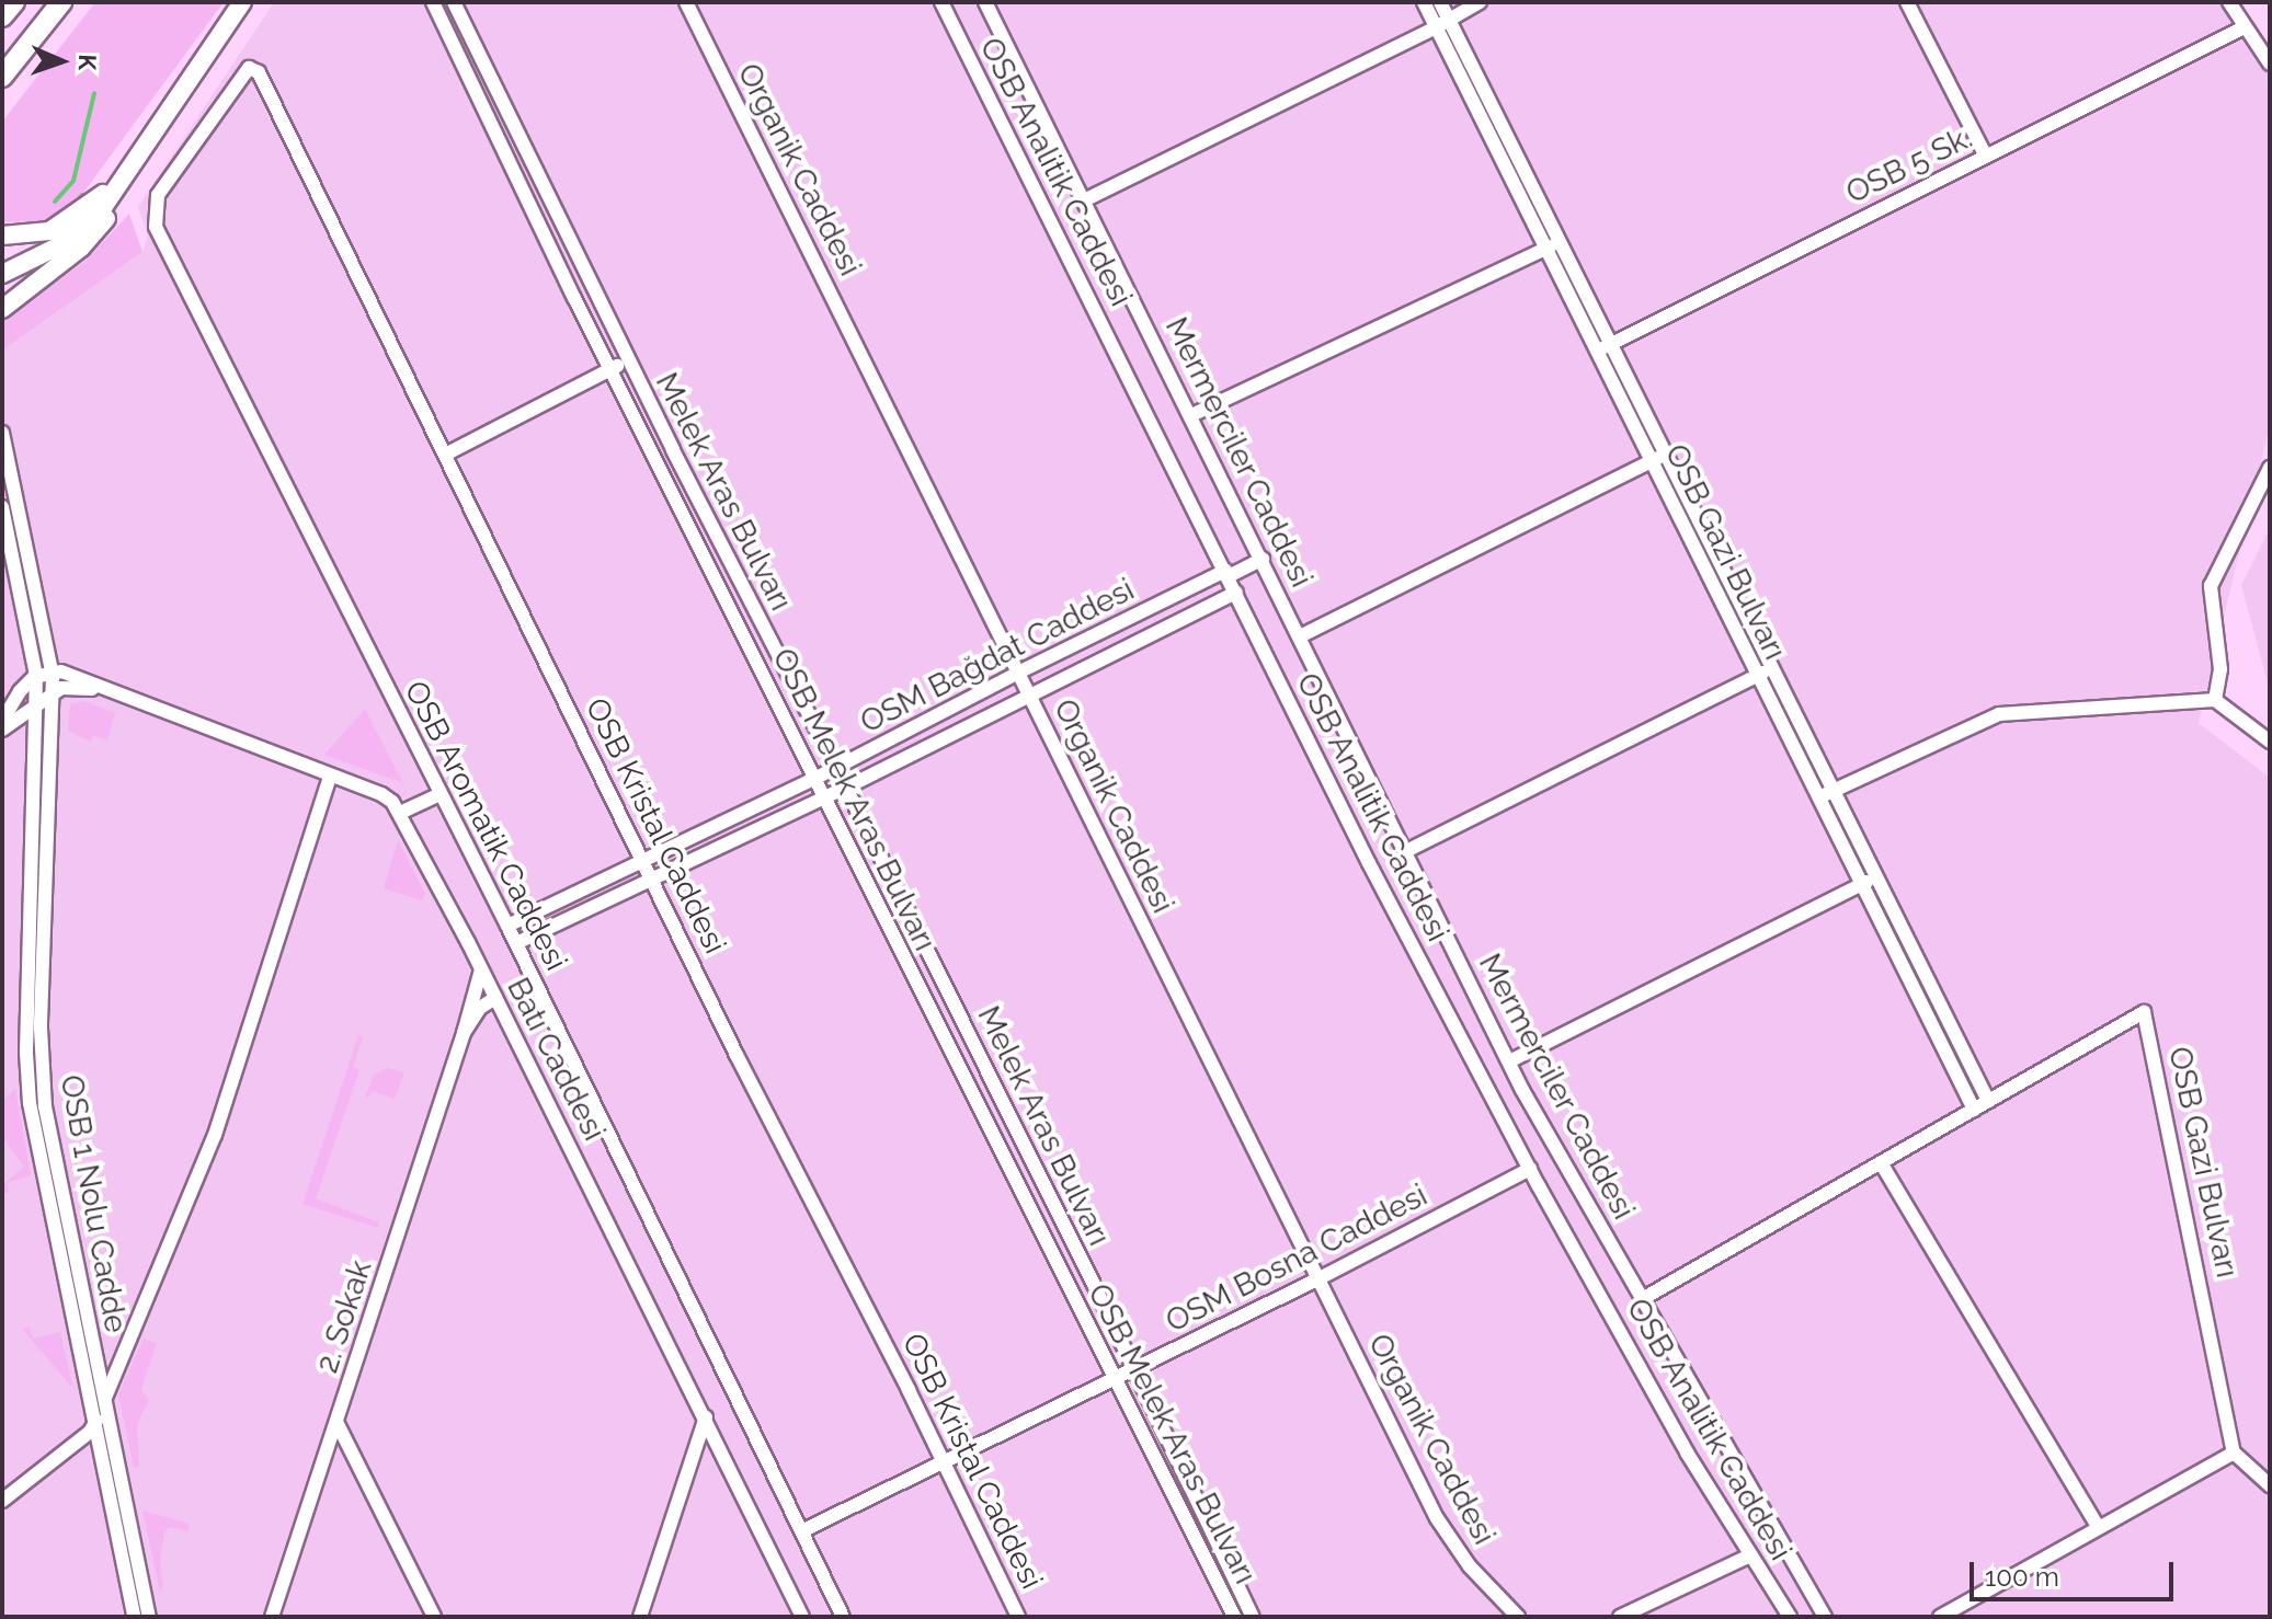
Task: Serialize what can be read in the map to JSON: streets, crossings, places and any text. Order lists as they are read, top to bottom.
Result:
{
  "streets": {
    "street": [
      "OSB 5 Sk.",
      "Organik Caddesi",
      "OSB Analitik Caddesi",
      "Mermerciler Caddesi",
      "Melek Aras Bulvarı",
      "OSB Gazi Bulvarı",
      "OSM Bağdat Caddesi",
      "OSB Melek Aras Bulvarı",
      "OSB Aromatik Caddesi",
      "OSB Kristal Caddesi",
      "Batı Caddesi",
      "OSB 1 Nolu Cadde",
      "OSM Bosna Caddesi",
      "2. Sokak"
    ]
  },
  "crossings": [
    ["OSB 5 Sk.", "OSB Gazi Bulvarı"],
    ["Organik Caddesi", "OSM Bağdat Caddesi"],
    ["Organik Caddesi", "OSM Bosna Caddesi"],
    ["OSB Analitik Caddesi", "OSM Bağdat Caddesi"],
    ["OSB Analitik Caddesi", "OSM Bosna Caddesi"],
    ["Mermerciler Caddesi", "OSM Bağdat Caddesi"],
    ["Melek Aras Bulvarı", "OSM Bağdat Caddesi"],
    ["Melek Aras Bulvarı", "OSM Bosna Caddesi"],
    ["OSM Bağdat Caddesi", "OSB Melek Aras Bulvarı"],
    ["OSM Bağdat Caddesi", "OSB Aromatik Caddesi"],
    ["OSM Bağdat Caddesi", "OSB Kristal Caddesi"],
    ["OSB Melek Aras Bulvarı", "OSM Bosna Caddesi"],
    ["OSB Aromatik Caddesi", "OSB Kristal Caddesi"],
    ["OSB Aromatik Caddesi", "OSM Bosna Caddesi"],
    ["OSB Kristal Caddesi", "OSM Bosna Caddesi"],
    ["Batı Caddesi", "OSB 1 Nolu Cadde"],
    ["Batı Caddesi", "2. Sokak"]
  ],
  "scale_bar": "100 m",
  "north": "right"
}
